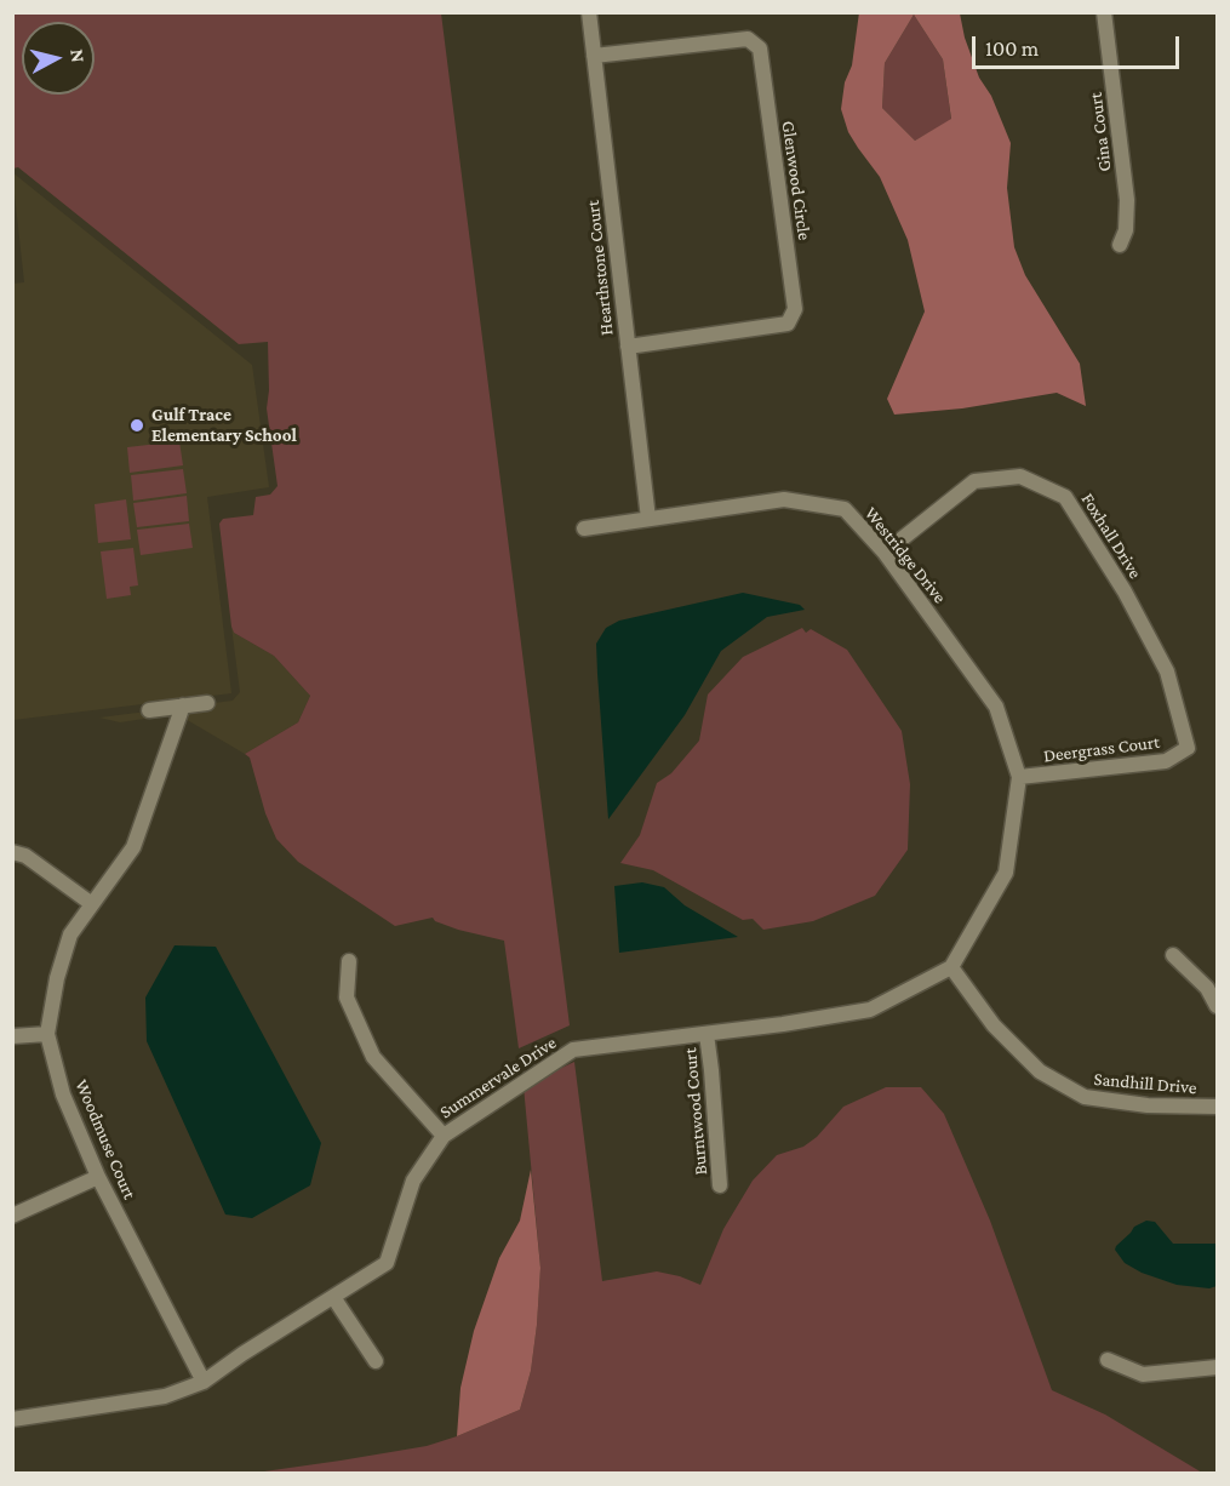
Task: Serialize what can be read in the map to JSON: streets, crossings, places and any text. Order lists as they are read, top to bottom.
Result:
{
  "streets": {
    "street": [
      "Gina Court",
      "Glenwood Circle",
      "Hearthstone Court",
      "Foxhall Drive",
      "Westridge Drive",
      "Deergrass Court",
      "Summervale Drive",
      "Sandhill Drive",
      "Burntwood Court",
      "Woodmuse Court"
    ]
  },
  "crossings": [
    ["Glenwood Circle", "Hearthstone Court"],
    ["Hearthstone Court", "Westridge Drive"],
    ["Foxhall Drive", "Westridge Drive"],
    ["Foxhall Drive", "Deergrass Court"],
    ["Westridge Drive", "Deergrass Court"],
    ["Summervale Drive", "Sandhill Drive"],
    ["Summervale Drive", "Burntwood Court"],
    ["Summervale Drive", "Woodmuse Court"]
  ],
  "places": ["Gulf Trace Elementary School"],
  "scale_bar": "100 m",
  "north": "right"
}
